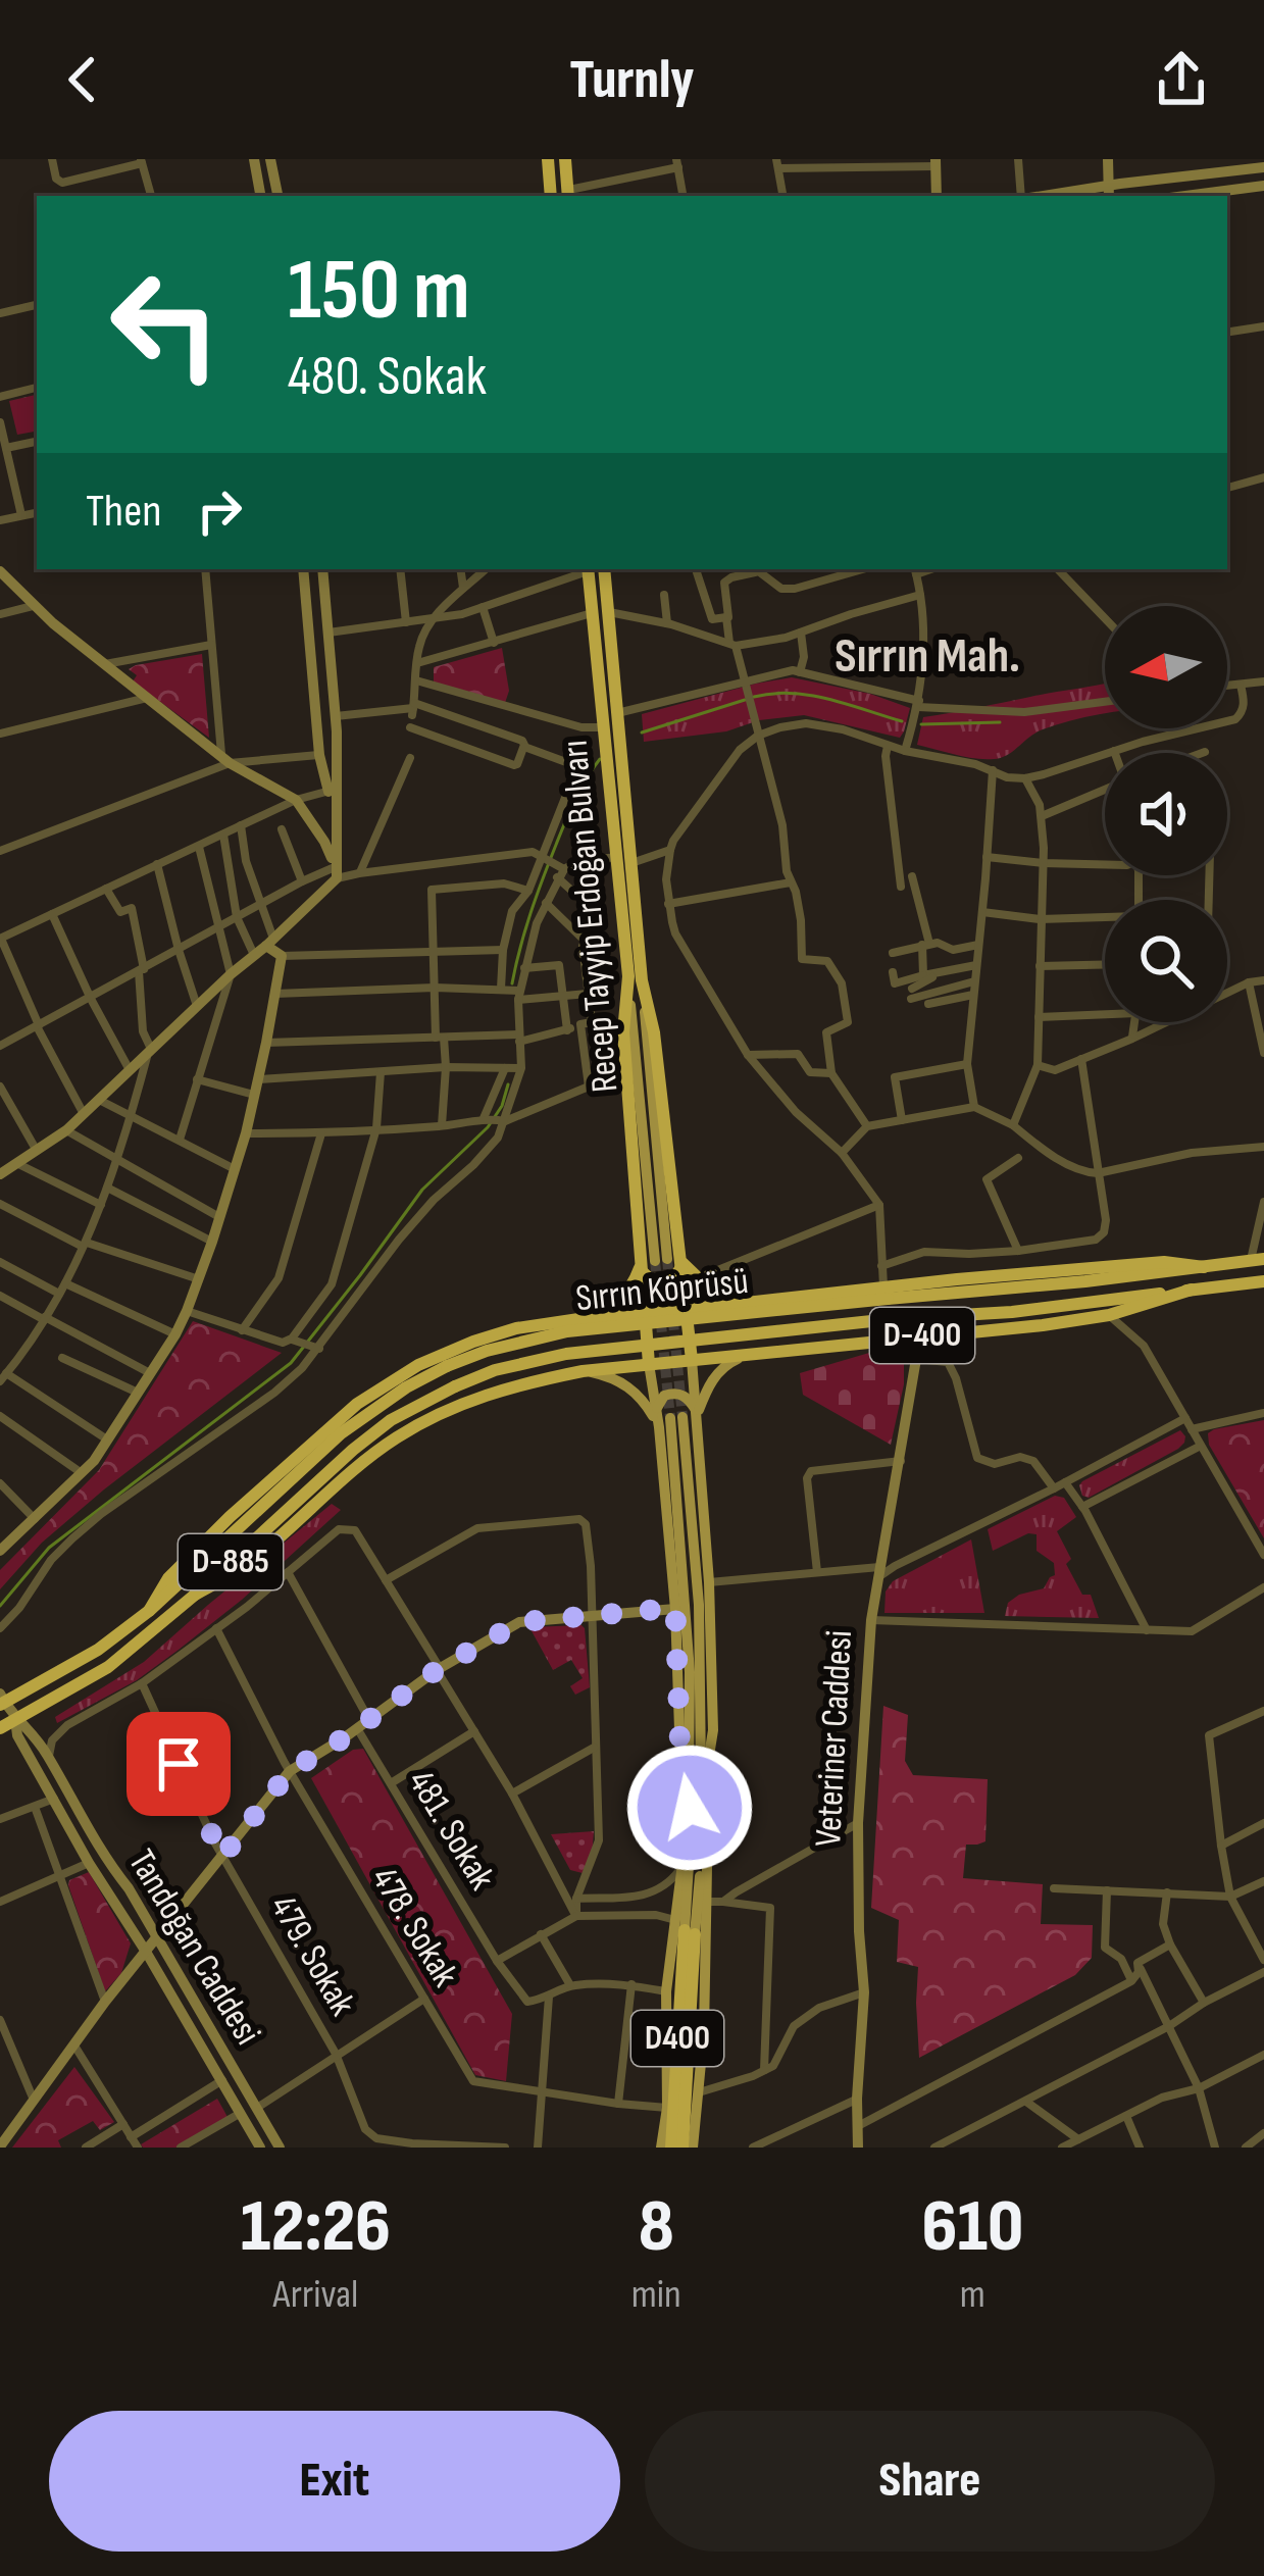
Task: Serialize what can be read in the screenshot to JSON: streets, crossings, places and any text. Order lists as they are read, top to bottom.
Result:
{
  "streets": {
    "highway": [
      "Recep Tayyip Erdoğan Bulvarı",
      "Sırrın Köprüsü",
      "D-400",
      "D-885",
      "D400"
    ],
    "street": [
      "Veteriner Caddesi",
      "481. Sokak",
      "478. Sokak",
      "Tandoğan Caddesi",
      "479. Sokak"
    ]
  },
  "crossings": [
    ["Sırrın Köprüsü", "D-400"],
    ["Sırrın Köprüsü", "D-885"],
    ["D-400", "D-885"],
    ["D-400", "Veteriner Caddesi"],
    ["D-885", "Tandoğan Caddesi"]
  ],
  "districts": ["Sırrın Mah."],
  "north": "left",
  "page": {
    "header": "Turnly",
    "turn": ["150 m", "480. Sokak"],
    "then": "Then",
    "eta": [
      "12:26",
      "Arrival",
      "8",
      "min",
      "610",
      "m"
    ],
    "buttons": ["Exit", "Share"]
  }
}
